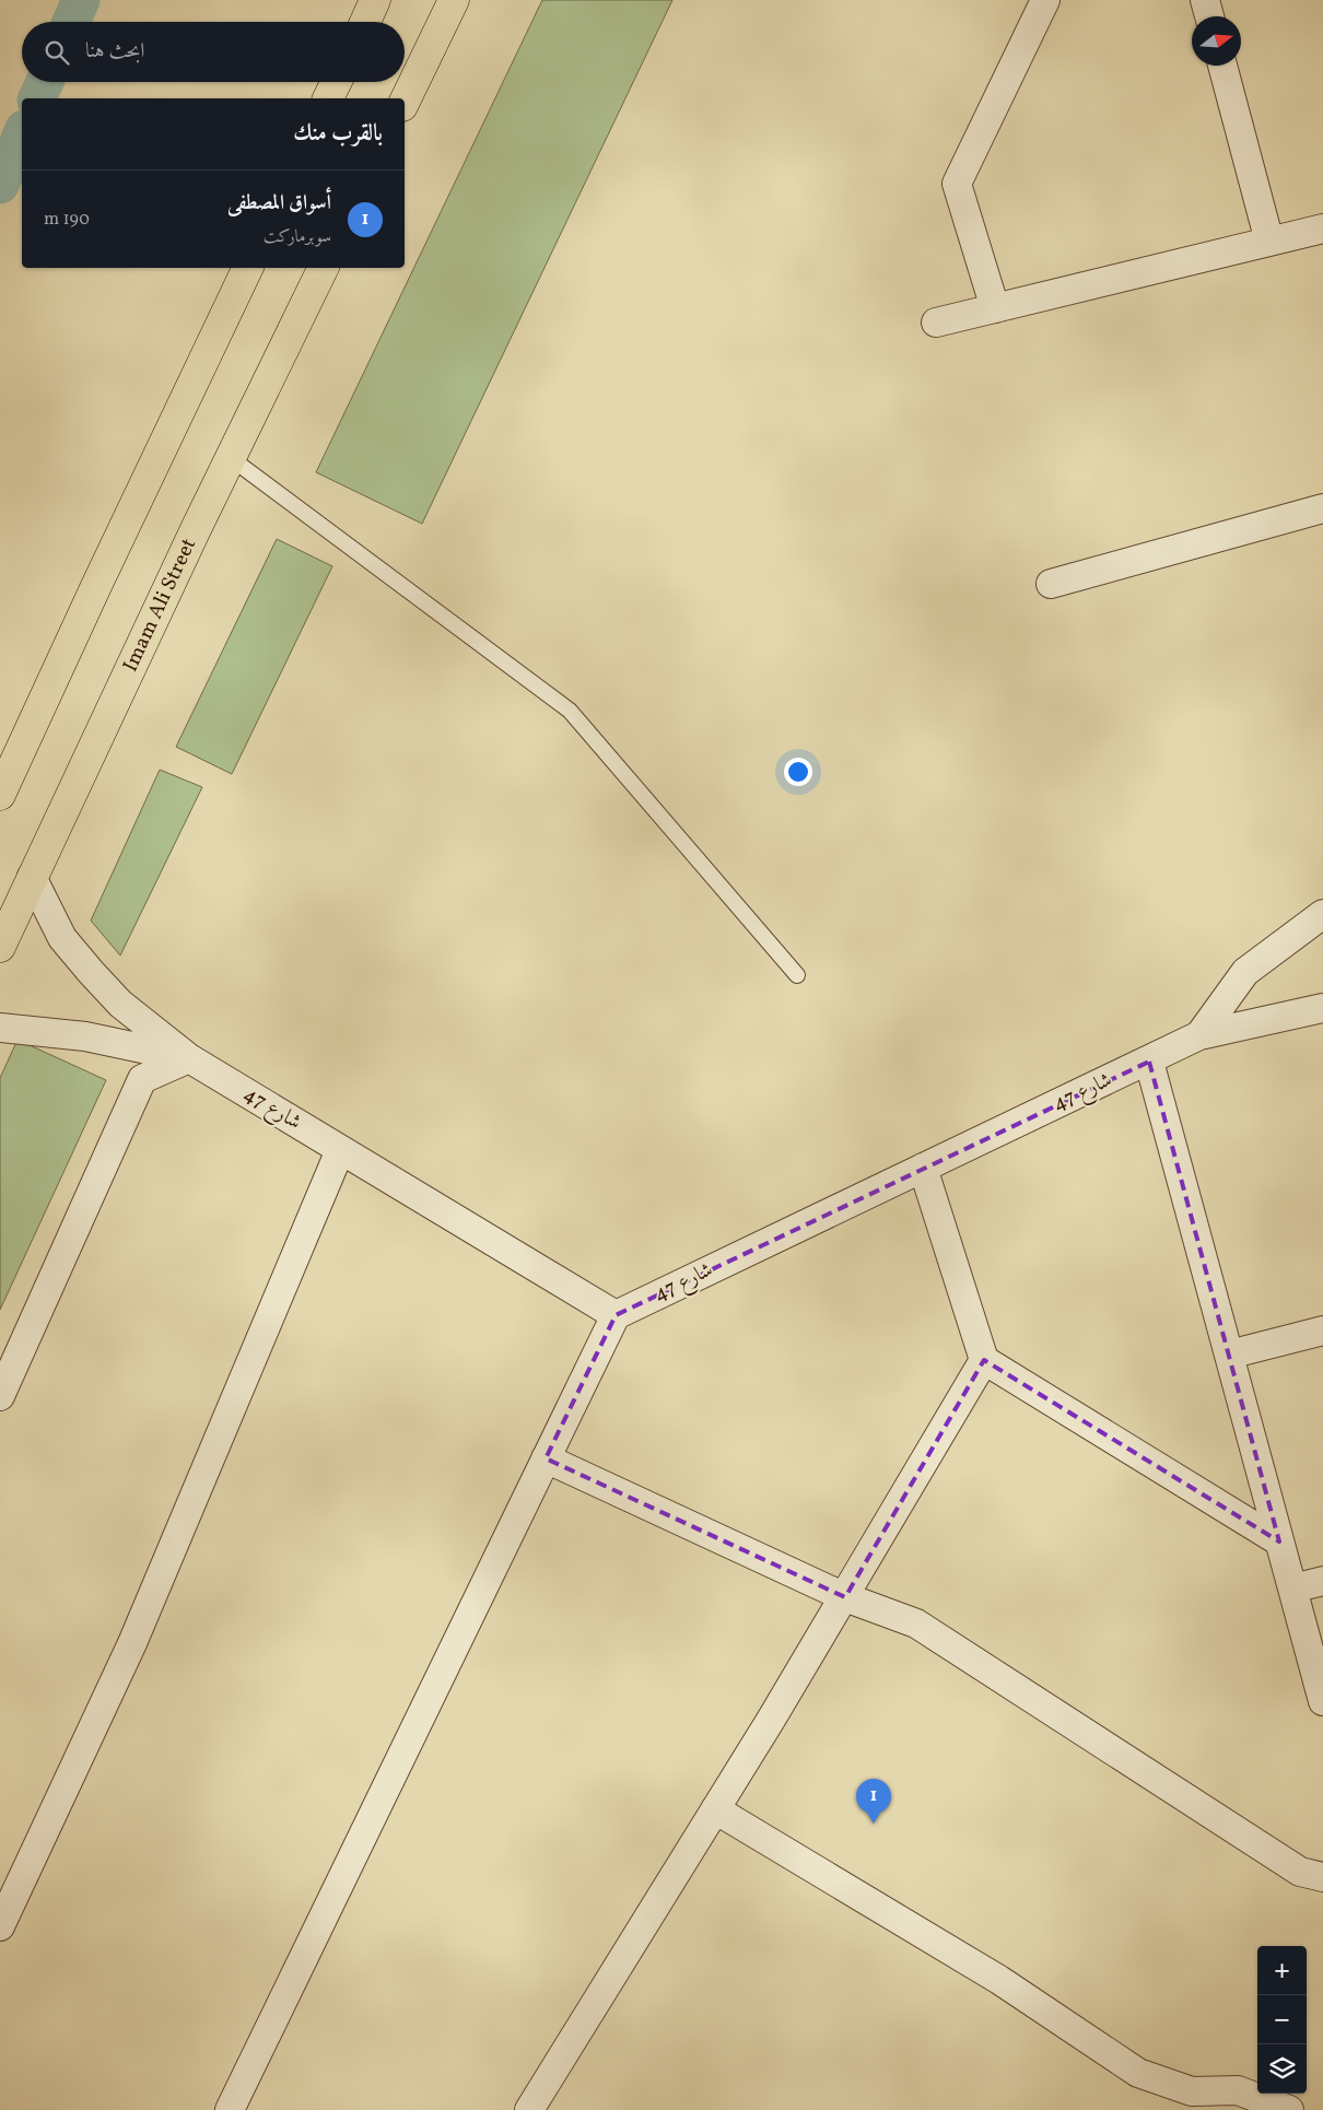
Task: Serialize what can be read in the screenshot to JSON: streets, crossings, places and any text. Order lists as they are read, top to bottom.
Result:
{
  "streets": {
    "main road": ["Imam Ali Street"],
    "street": ["شارع 47"]
  },
  "north": "right",
  "page": {
    "search": "ابحث هنا",
    "heading": "بالقرب منك",
    "list": [
      {
        "mark": "1",
        "name": "أسواق المصطفى",
        "note": "سوبرماركت",
        "value": "190 m"
      }
    ],
    "pins": "1",
    "map_buttons": ["+", "−"]
  }
}
